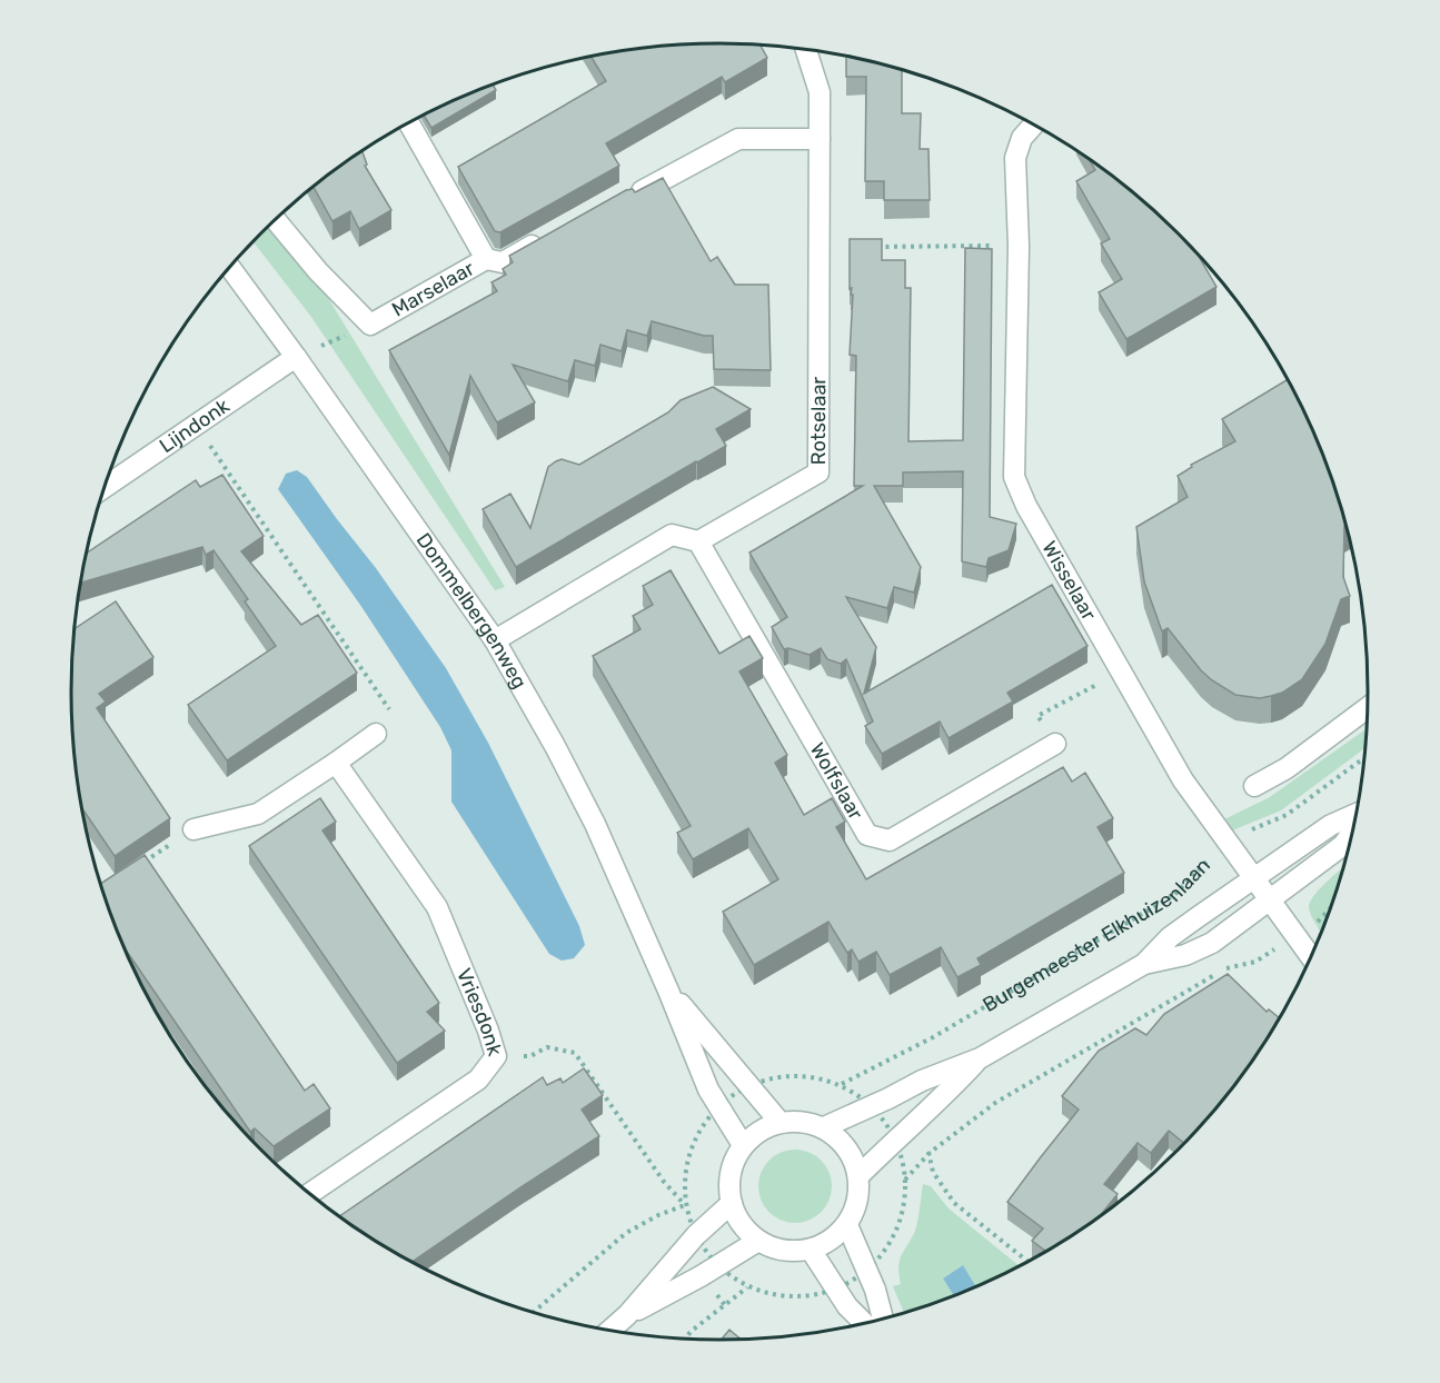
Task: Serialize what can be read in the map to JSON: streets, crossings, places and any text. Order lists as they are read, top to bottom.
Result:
{
  "streets": {
    "street": [
      "Marselaar",
      "Rotselaar",
      "Lijndonk",
      "Wisselaar",
      "Dommelbergenweg",
      "Wolfslaar",
      "Burgemeester Elkhuizenlaan",
      "Vriesdonk"
    ]
  },
  "crossings": [
    ["Rotselaar", "Wolfslaar"],
    ["Lijndonk", "Dommelbergenweg"],
    ["Wisselaar", "Burgemeester Elkhuizenlaan"],
    ["Dommelbergenweg", "Burgemeester Elkhuizenlaan"]
  ]
}
